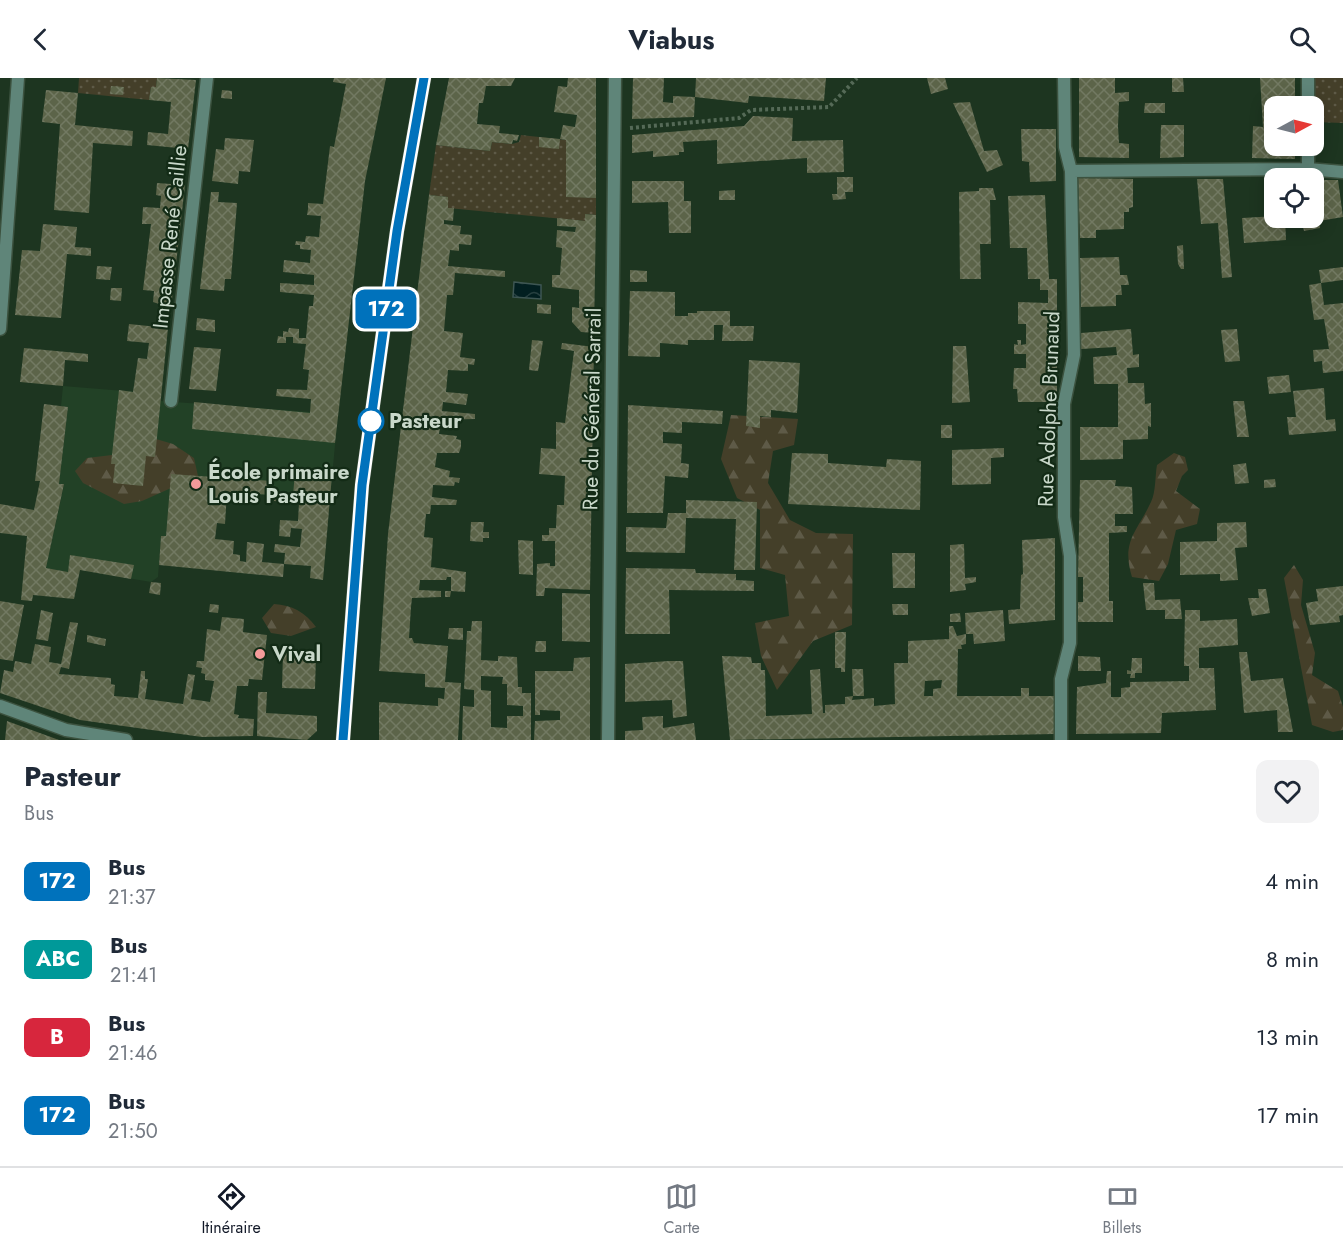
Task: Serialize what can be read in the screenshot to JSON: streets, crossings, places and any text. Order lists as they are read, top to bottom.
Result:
{
  "streets": {
    "street": ["Impasse René Caillie", "Rue du Général Sarrail", "Rue Adolphe Brunaud"]
  },
  "places": ["Pasteur", "École primaire Louis Pasteur", "Vival"],
  "lines": ["bus line 172"],
  "north": "right",
  "page": {
    "header": "Viabus",
    "on_map": "172",
    "heading": ["Pasteur", "Bus"],
    "list": [
      {
        "mark": "172",
        "name": "Bus",
        "note": "21:37",
        "value": "4 min"
      },
      {
        "mark": "ABC",
        "name": "Bus",
        "note": "21:41",
        "value": "8 min"
      },
      {
        "mark": "B",
        "name": "Bus",
        "note": "21:46",
        "value": "13 min"
      },
      {
        "mark": "172",
        "name": "Bus",
        "note": "21:50",
        "value": "17 min"
      }
    ],
    "tabs": ["Itinéraire", "Carte", "Billets"]
  }
}
